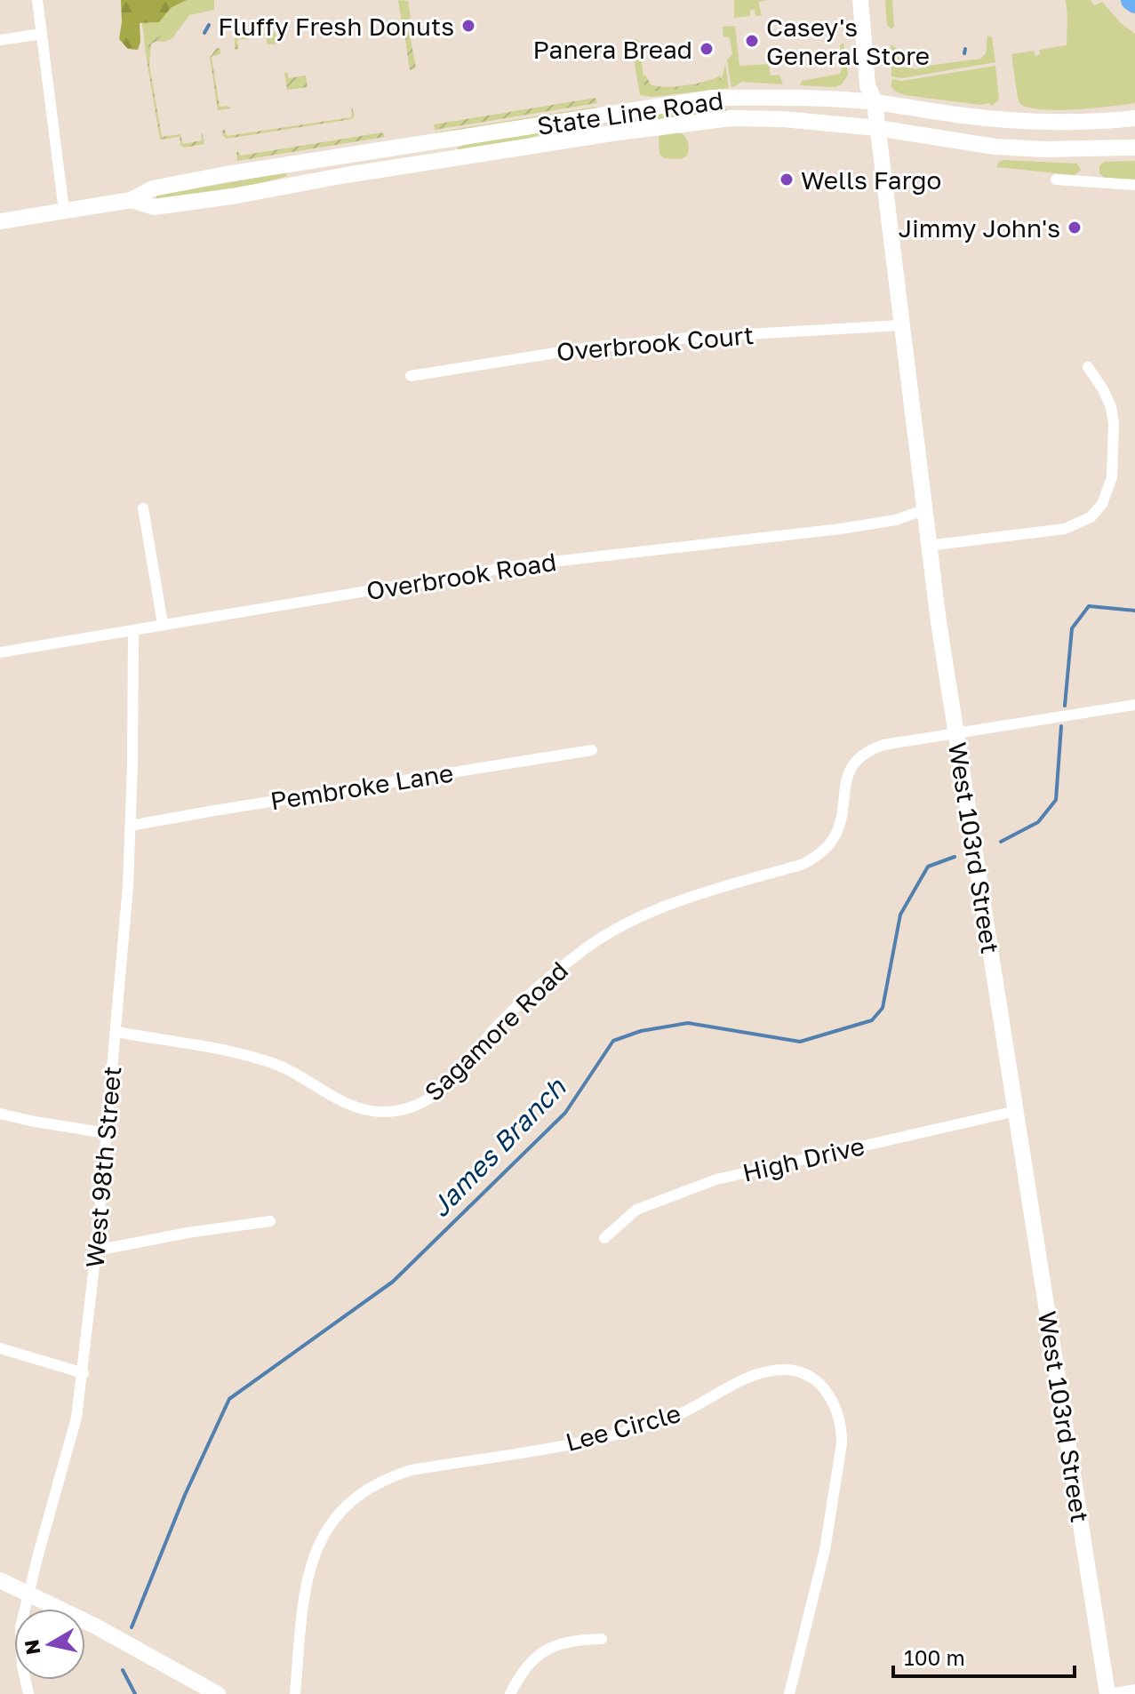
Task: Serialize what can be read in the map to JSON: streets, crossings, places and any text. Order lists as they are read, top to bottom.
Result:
{
  "streets": {
    "main road": ["State Line Road", "West 103rd Street"],
    "street": [
      "Overbrook Court",
      "Overbrook Road",
      "Pembroke Lane",
      "Sagamore Road",
      "High Drive",
      "West 98th Street",
      "Lee Circle"
    ]
  },
  "crossings": [
    ["State Line Road", "West 103rd Street"],
    ["Overbrook Court", "West 103rd Street"],
    ["Overbrook Road", "West 103rd Street"],
    ["Overbrook Road", "West 98th Street"],
    ["Pembroke Lane", "West 98th Street"],
    ["West 103rd Street", "Sagamore Road"],
    ["West 103rd Street", "High Drive"],
    ["Sagamore Road", "West 98th Street"]
  ],
  "water": ["James Branch"],
  "places": [
    "Fluffy Fresh Donuts",
    "Casey's General Store",
    "Panera Bread",
    "Wells Fargo",
    "Jimmy John's"
  ],
  "scale_bar": "100 m",
  "north": "left"
}
